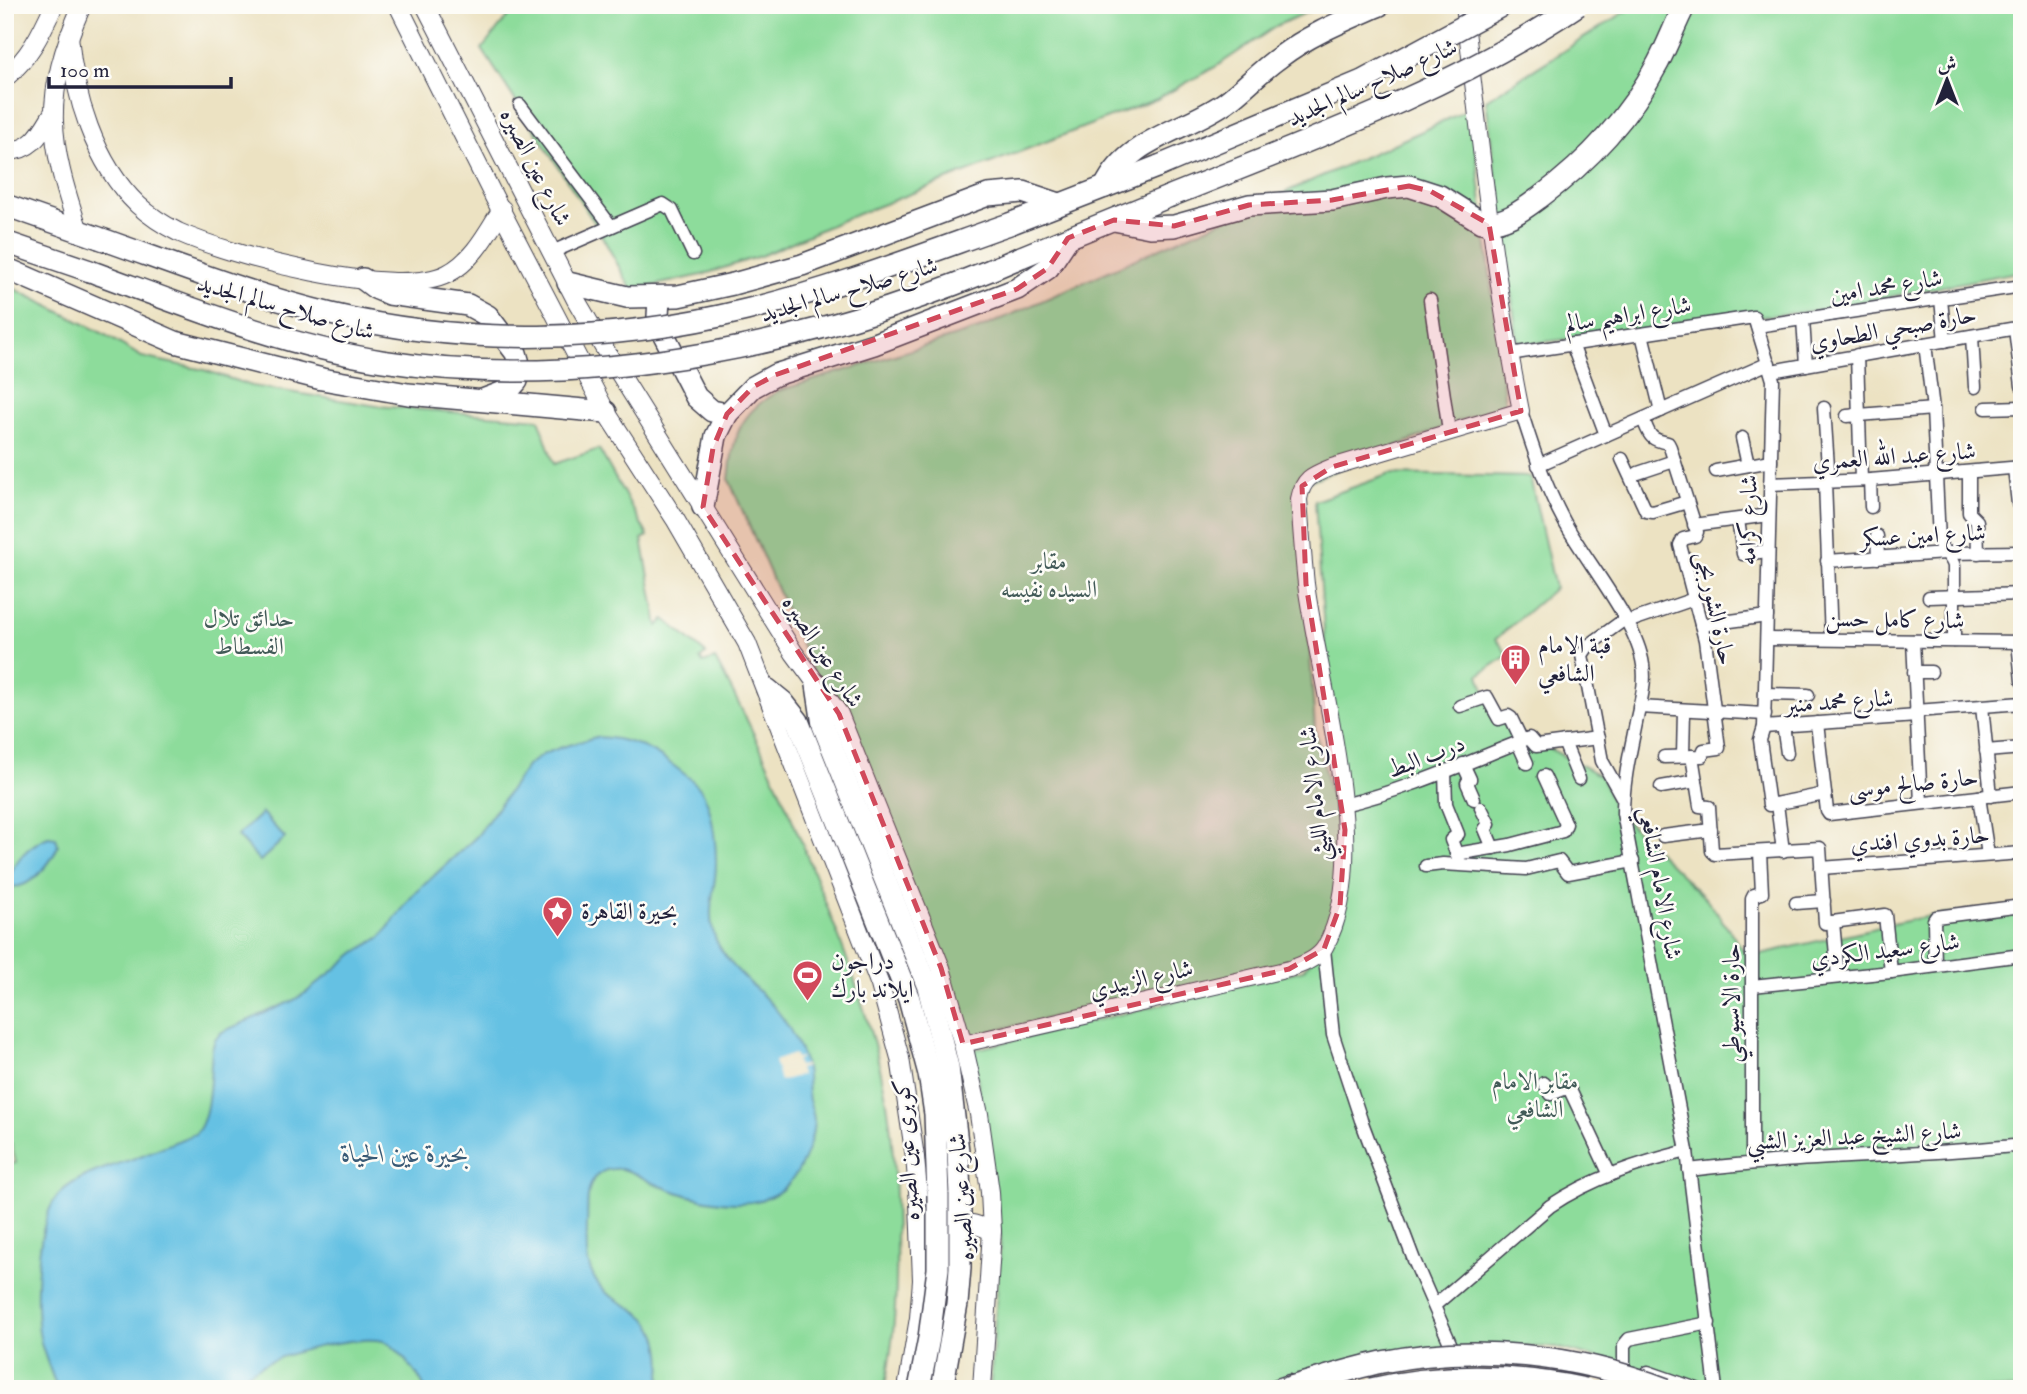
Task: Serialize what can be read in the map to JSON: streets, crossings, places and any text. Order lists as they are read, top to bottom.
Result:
{
  "streets": {
    "highway": ["شارع صلاح سالم الجديد", "كوبرى عين الصيره"],
    "main road": ["شارع عين الصيره"],
    "street": [
      "شارع محمد امين",
      "شارع ابراهيم سالم",
      "حارة صبحي الطحاوي",
      "شارع عبد الله العمري",
      "شارع كرامه",
      "شارع امين عسكر",
      "حارة الشوربجى",
      "شارع كامل حسن",
      "شارع محمد منير",
      "درب البط",
      "حارة صالح موسى",
      "شارع الامام الليثي",
      "حارة بدوي افندي",
      "شارع الامام الشافعي",
      "شارع سعيد الكردي",
      "شارع الزبيدي",
      "حارة الاسيوطي",
      "شارع الشيخ عبد العزيز الشبي"
    ]
  },
  "crossings": [
    ["شارع عين الصيره", "شارع الزبيدي"],
    ["شارع عين الصيره", "كوبرى عين الصيره"],
    ["شارع محمد امين", "شارع ابراهيم سالم"],
    ["شارع محمد امين", "شارع كرامه"],
    ["شارع ابراهيم سالم", "شارع كرامه"],
    ["شارع ابراهيم سالم", "شارع الامام الشافعي"],
    ["حارة صبحي الطحاوي", "شارع كرامه"],
    ["حارة صبحي الطحاوي", "شارع الامام الشافعي"],
    ["شارع عبد الله العمري", "شارع كرامه"],
    ["شارع كرامه", "شارع كامل حسن"],
    ["شارع كرامه", "شارع محمد منير"],
    ["حارة الشوربجى", "شارع محمد منير"],
    ["حارة الشوربجى", "حارة بدوي افندي"],
    ["شارع محمد منير", "حارة بدوي افندي"],
    ["شارع محمد منير", "شارع الامام الشافعي"],
    ["درب البط", "شارع الامام الليثي"],
    ["شارع الامام الليثي", "شارع الامام الشافعي"],
    ["شارع الامام الليثي", "شارع الزبيدي"],
    ["حارة بدوي افندي", "حارة الاسيوطي"],
    ["شارع الامام الشافعي", "شارع الشيخ عبد العزيز الشبي"],
    ["شارع سعيد الكردي", "حارة الاسيوطي"],
    ["حارة الاسيوطي", "شارع الشيخ عبد العزيز الشبي"]
  ],
  "water": ["بحيرة عين الحياة"],
  "parks": ["مقابر السيده نفيسه", "حدائق تلال الفسطاط", "مقابر الامام الشافعي"],
  "places": {
    "building": ["قبة الامام الشافعي"],
    "place": ["بحيرة القاهرة"],
    "sports": ["دراجون ايلاند بارك"]
  },
  "scale_bar": "100 m",
  "north": "top"
}
